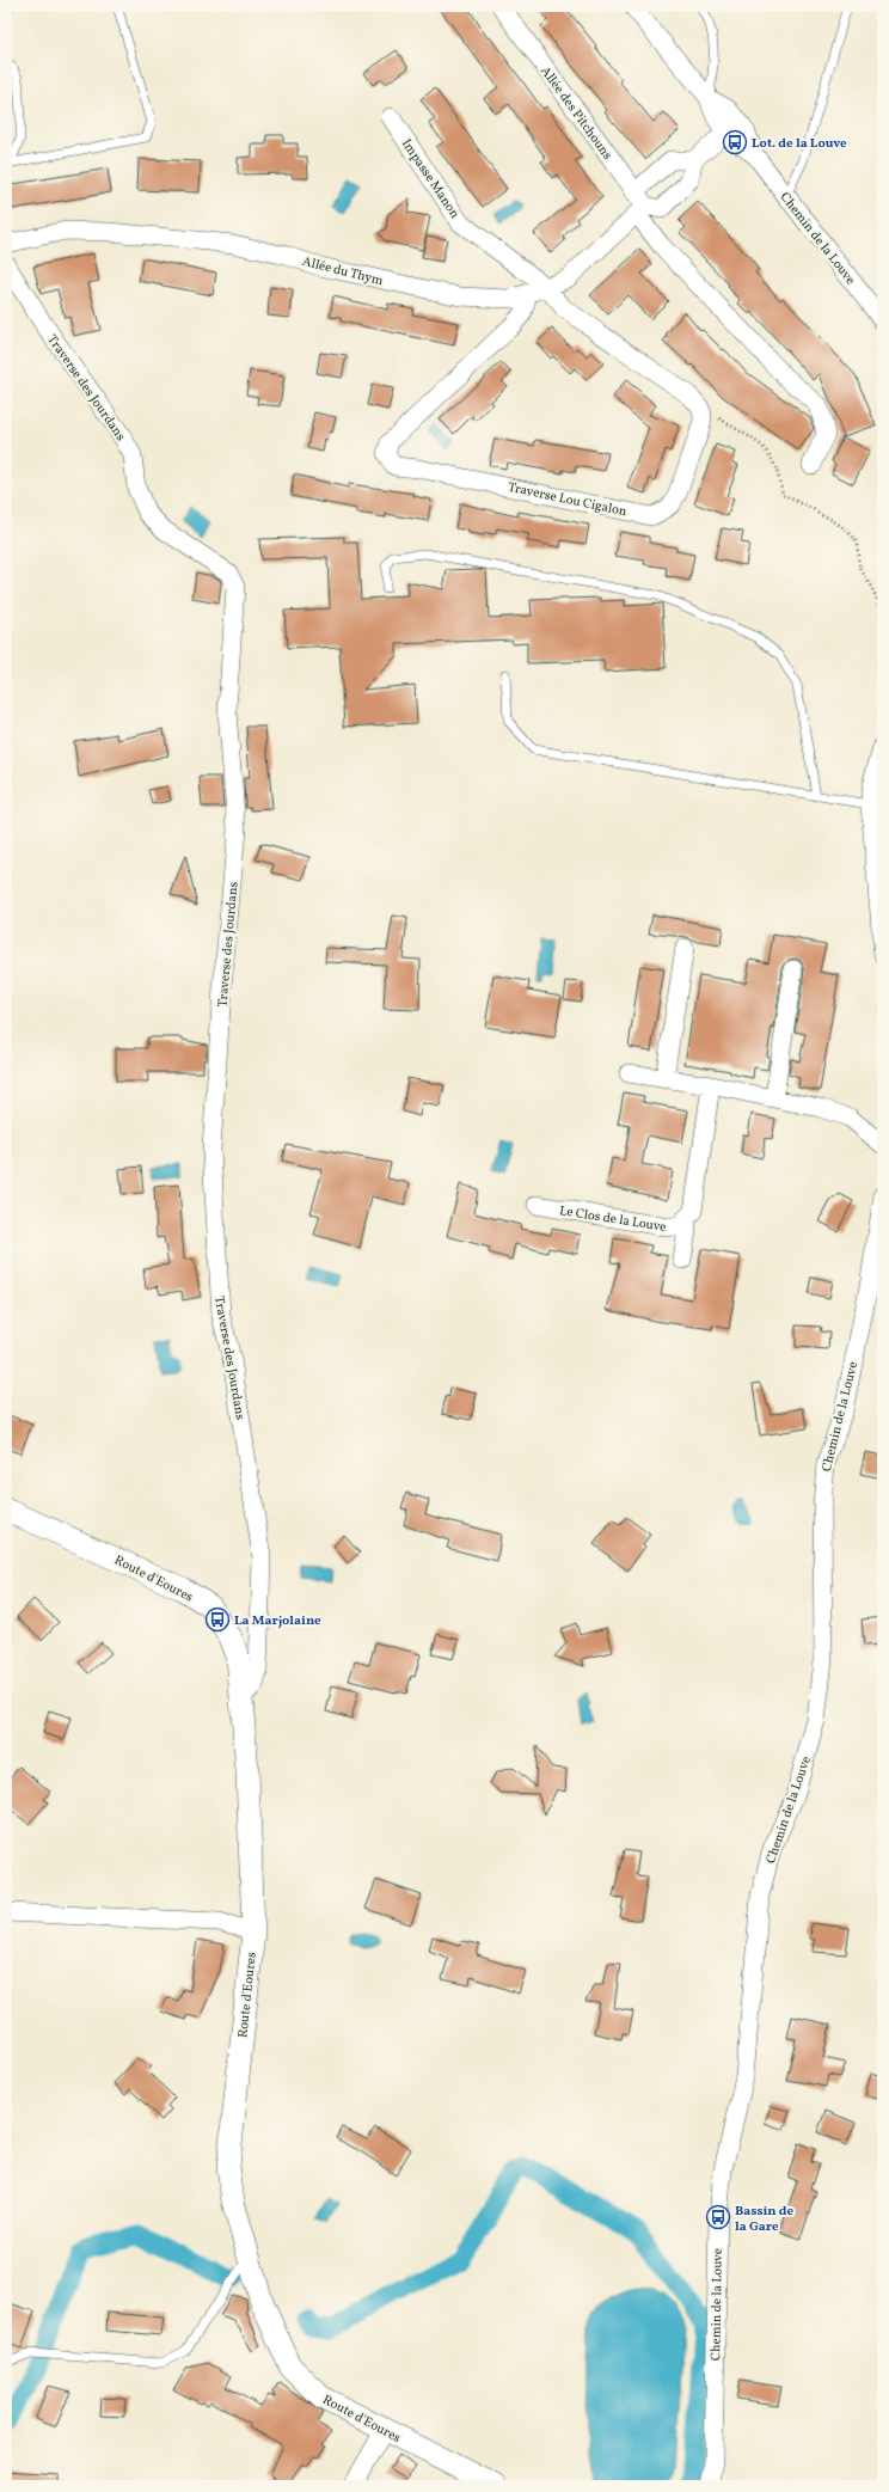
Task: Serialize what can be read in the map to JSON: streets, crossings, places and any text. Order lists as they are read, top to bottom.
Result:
{
  "streets": {
    "street": [
      "Allée des Pitchouns",
      "Impasse Manon",
      "Chemin de la Louve",
      "Allée du Thym",
      "Traverse des Jourdans",
      "Traverse Lou Cigalon",
      "Le Clos de la Louve",
      "Route d'Eoures"
    ]
  },
  "crossings": [
    ["Allée des Pitchouns", "Allée du Thym"],
    ["Impasse Manon", "Allée du Thym"],
    ["Allée du Thym", "Traverse Lou Cigalon"],
    ["Traverse des Jourdans", "Route d'Eoures"]
  ],
  "places": {
    "bus stop": ["Lot. de la Louve", "La Marjolaine", "Bassin de la Gare"]
  }
}
